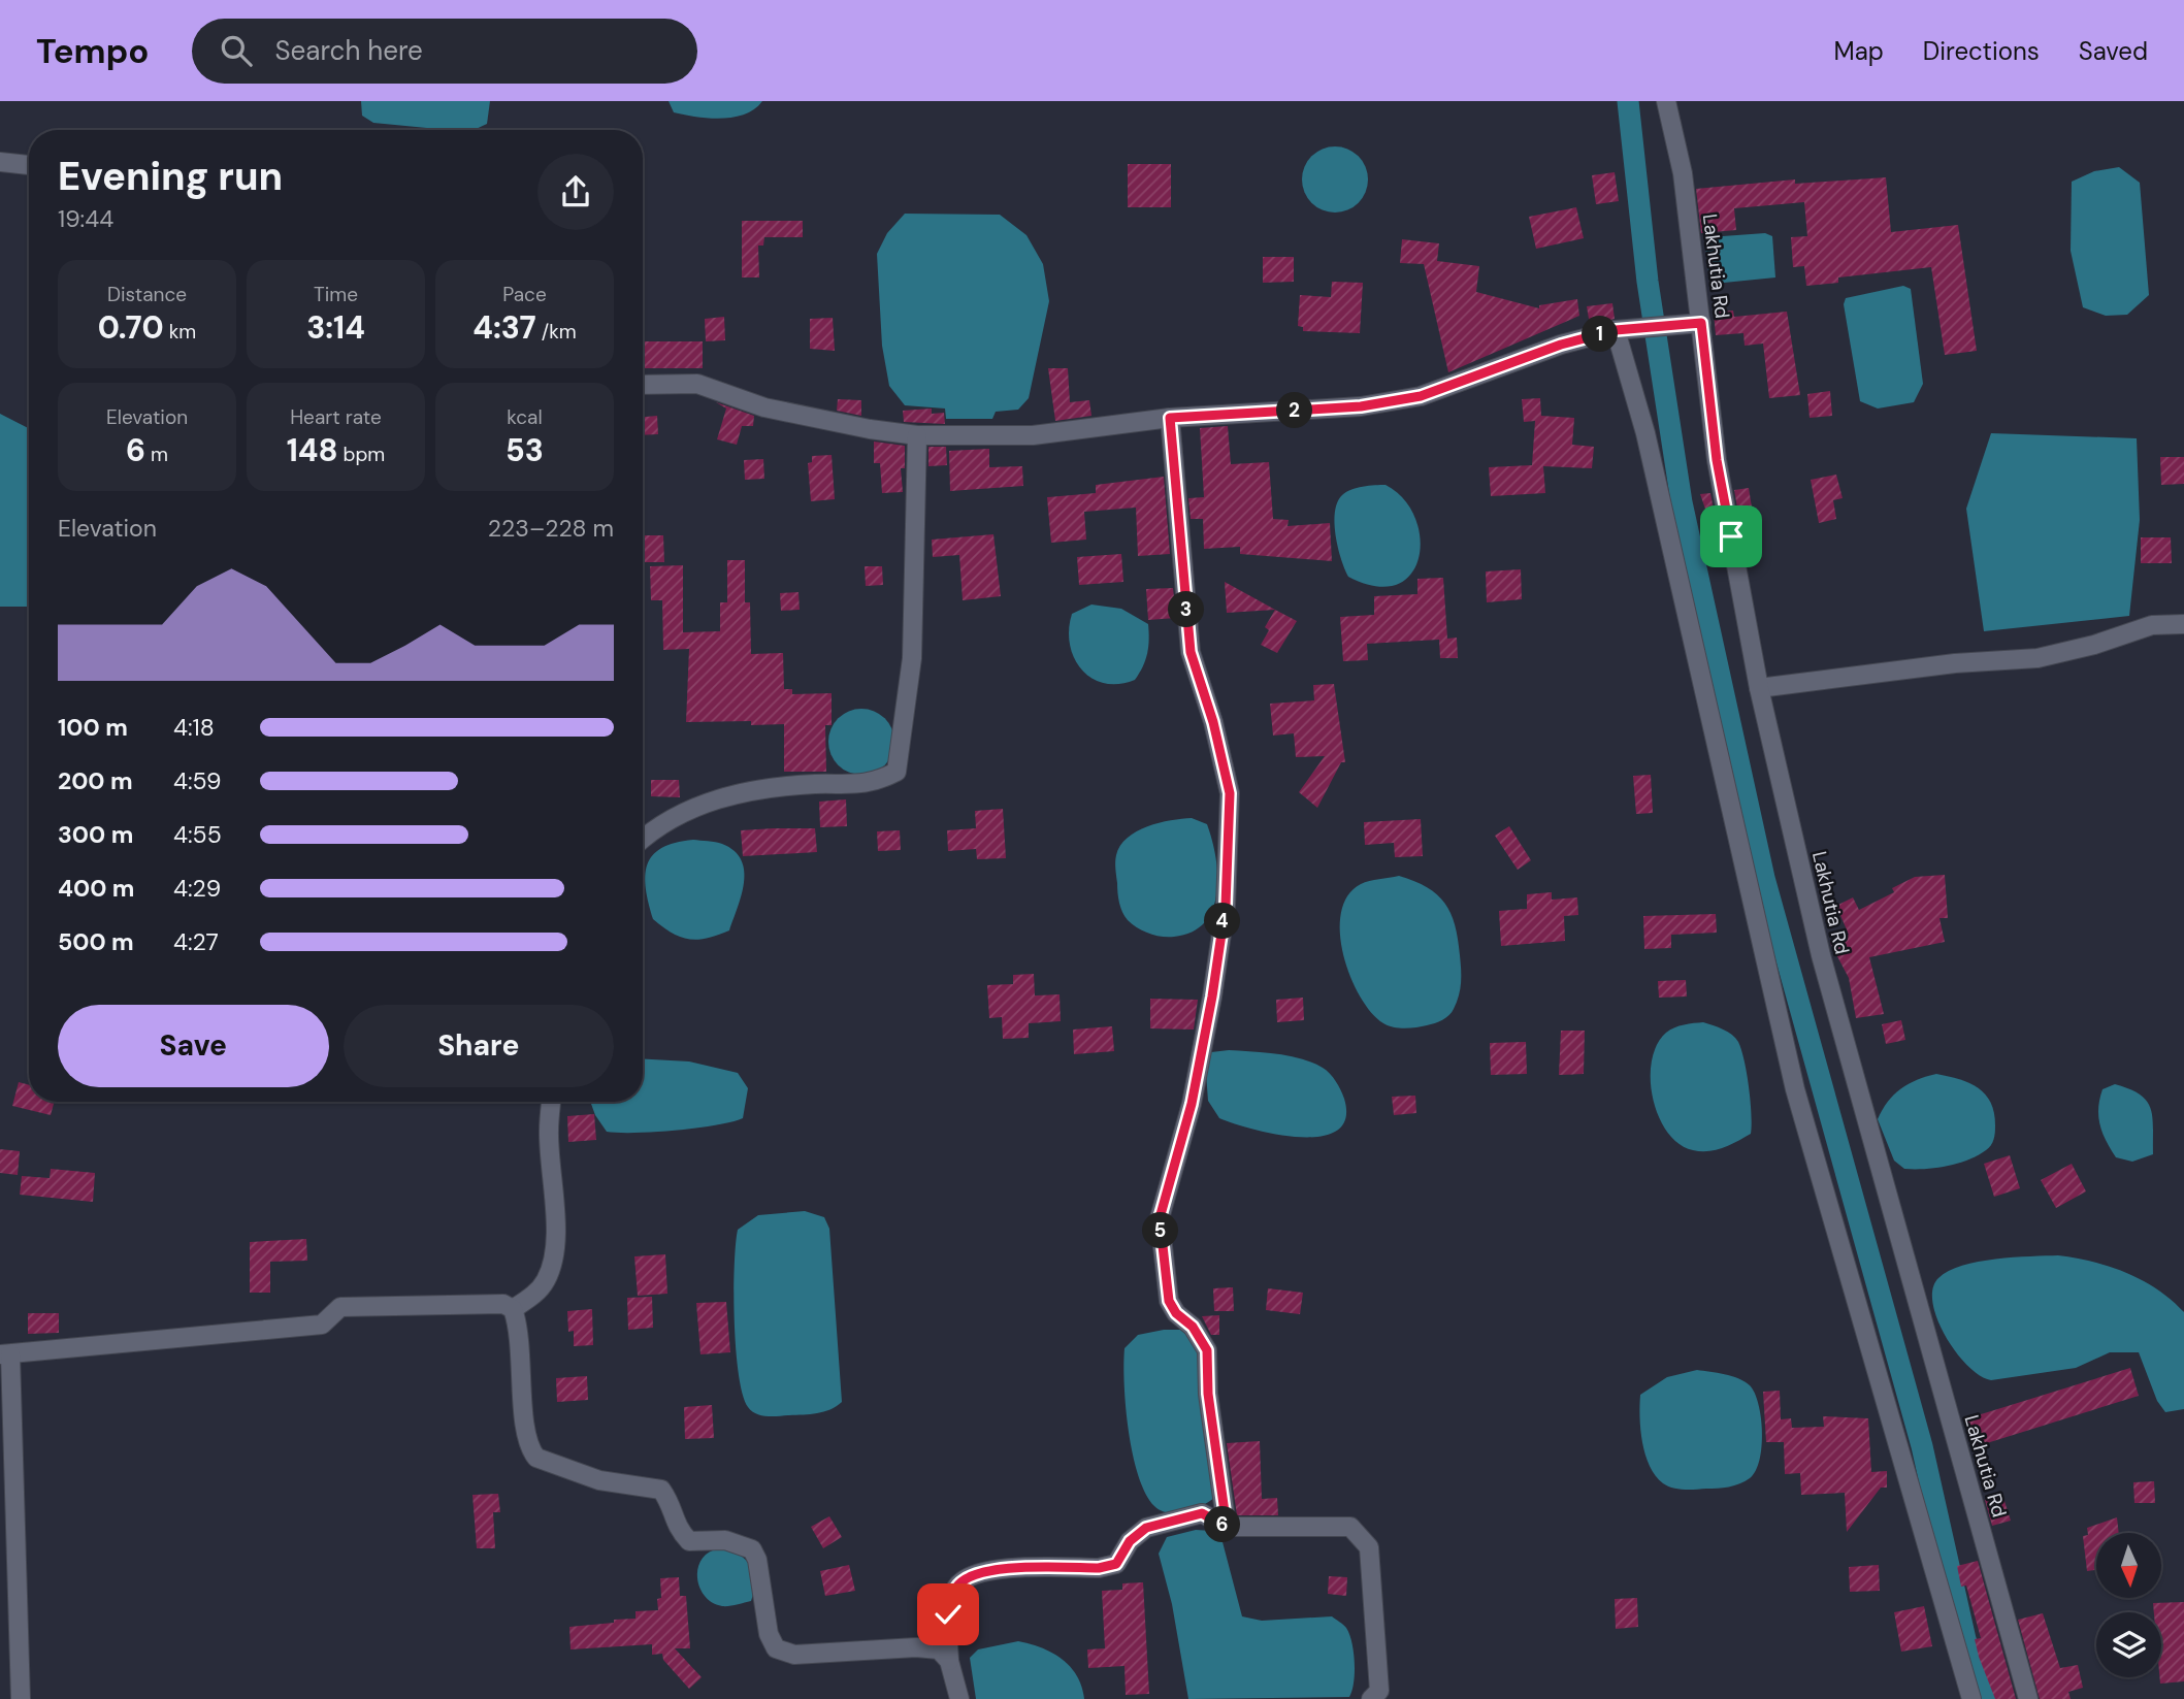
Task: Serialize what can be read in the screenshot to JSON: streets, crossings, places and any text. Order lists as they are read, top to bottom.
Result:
{
  "streets": {
    "street": ["Lakhutia Rd"]
  },
  "north": "bottom",
  "page": {
    "header": "Tempo",
    "search": "Search here",
    "nav": ["Map", "Directions", "Saved"],
    "heading": ["Evening run", "19:44"],
    "stats": [
      ["Distance", "0.70 km"],
      ["Time", "3:14"],
      ["Pace", "4:37 /km"],
      ["Elevation", "6 m"],
      ["Heart rate", "148 bpm"],
      ["kcal", "53"]
    ],
    "pins": [
      "1",
      "2",
      "3",
      "4",
      "5",
      "6"
    ],
    "chart": ["Elevation", "223–228 m"],
    "list": [
      {
        "name": "100 m",
        "note": "4:18"
      },
      {
        "name": "200 m",
        "note": "4:59"
      },
      {
        "name": "300 m",
        "note": "4:55"
      },
      {
        "name": "400 m",
        "note": "4:29"
      },
      {
        "name": "500 m",
        "note": "4:27"
      }
    ],
    "buttons": ["Save", "Share"]
  }
}
